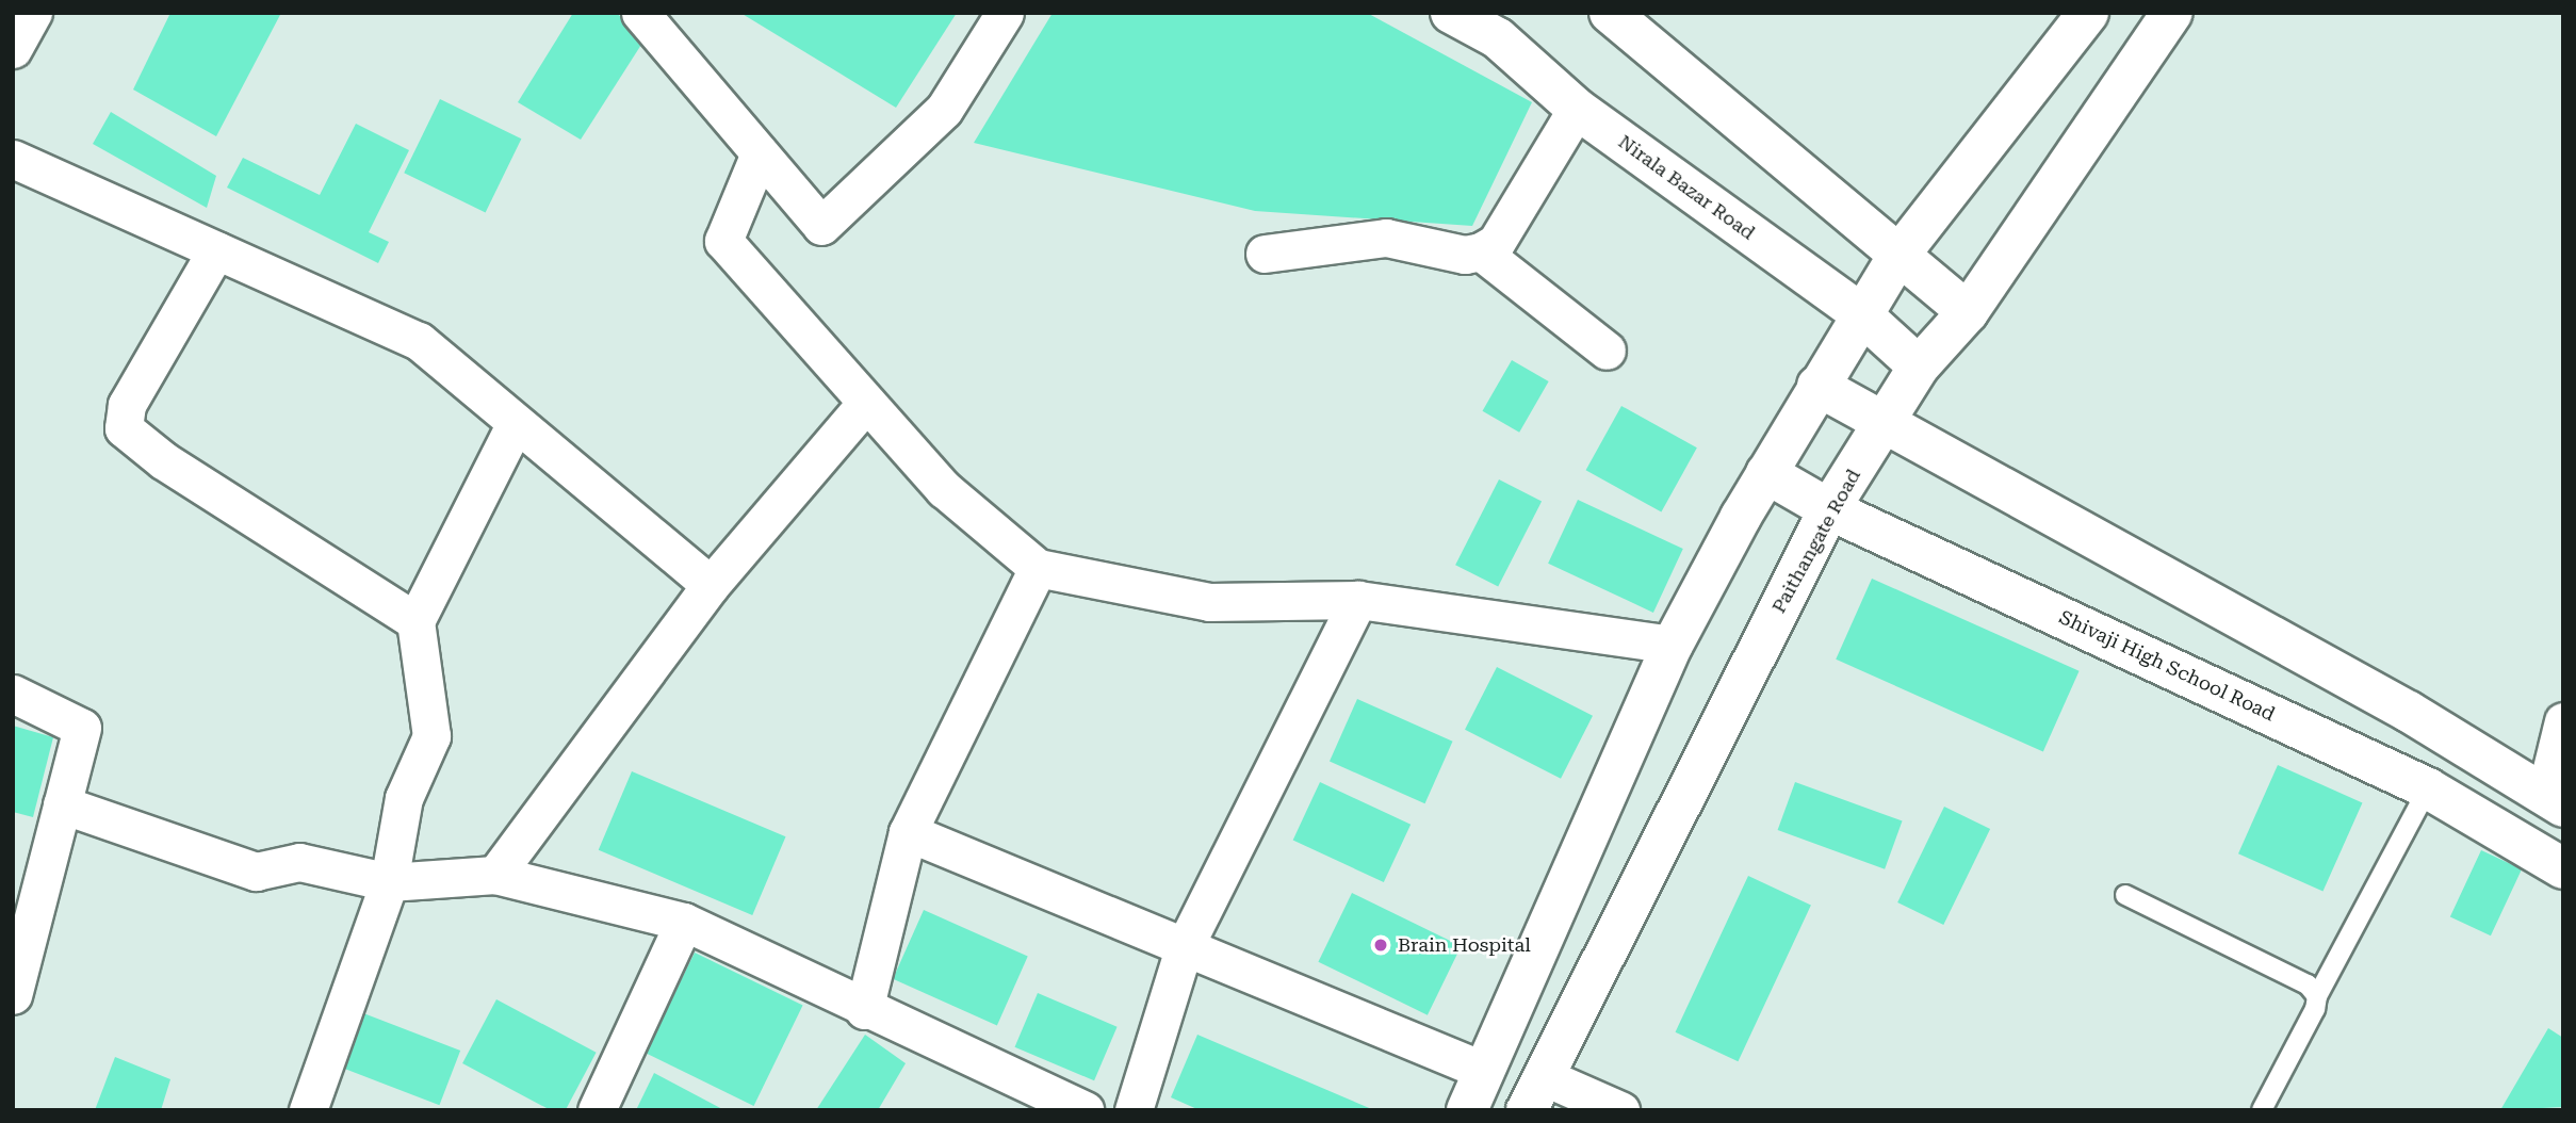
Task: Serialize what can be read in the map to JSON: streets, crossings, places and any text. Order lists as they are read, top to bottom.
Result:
{
  "streets": {
    "street": ["Nirala Bazar Road", "Paithangate Road", "Shivaji High School Road"]
  },
  "crossings": [
    ["Nirala Bazar Road", "Paithangate Road"],
    ["Paithangate Road", "Shivaji High School Road"]
  ],
  "places": ["Brain Hospital"]
}
